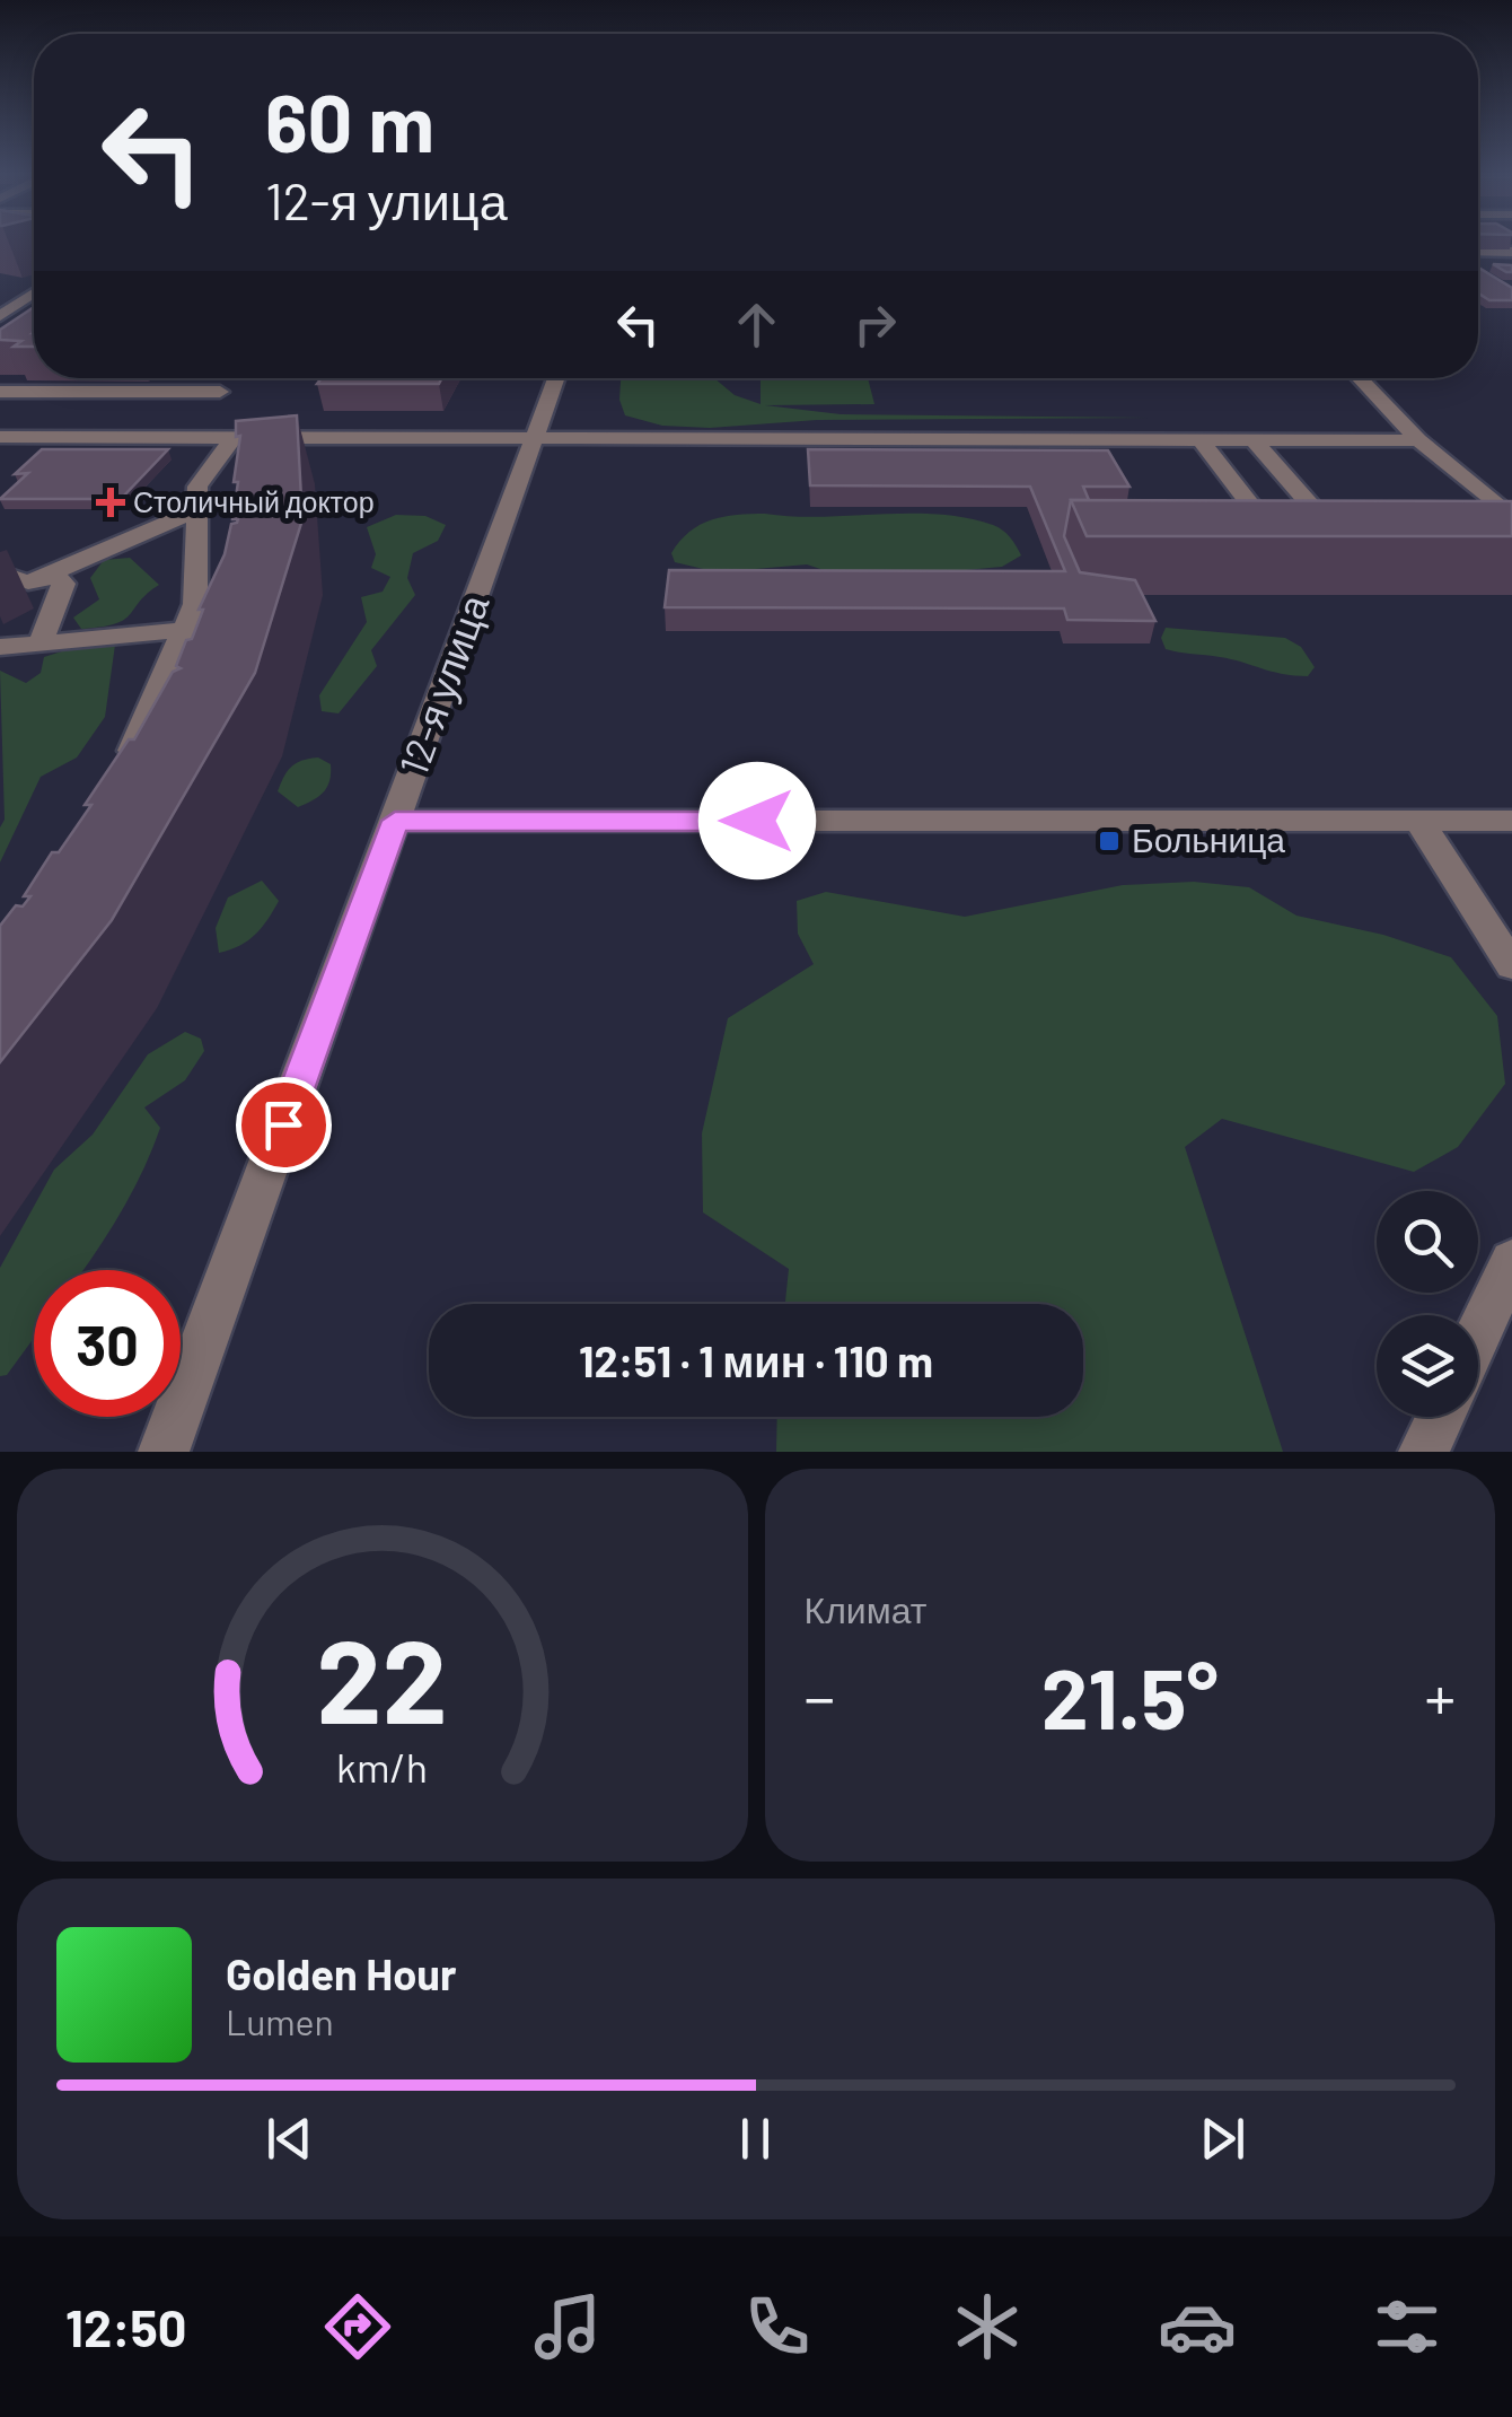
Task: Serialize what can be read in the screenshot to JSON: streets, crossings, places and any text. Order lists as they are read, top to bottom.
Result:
{
  "streets": {
    "street": ["12-я улица"]
  },
  "places": {
    "health": ["Столичный доктор"],
    "transit": ["Больница"]
  },
  "page": {
    "turn": ["60 m", "12-я улица"],
    "limit": "30",
    "trip": "12:51 · 1 мин · 110 m",
    "tile": "Климат",
    "heat": ["−", "21.5°", "+"],
    "song": ["Golden Hour", "Lumen"],
    "tabs": "12:50",
    "gauge": ["22", "km/h"]
  }
}
